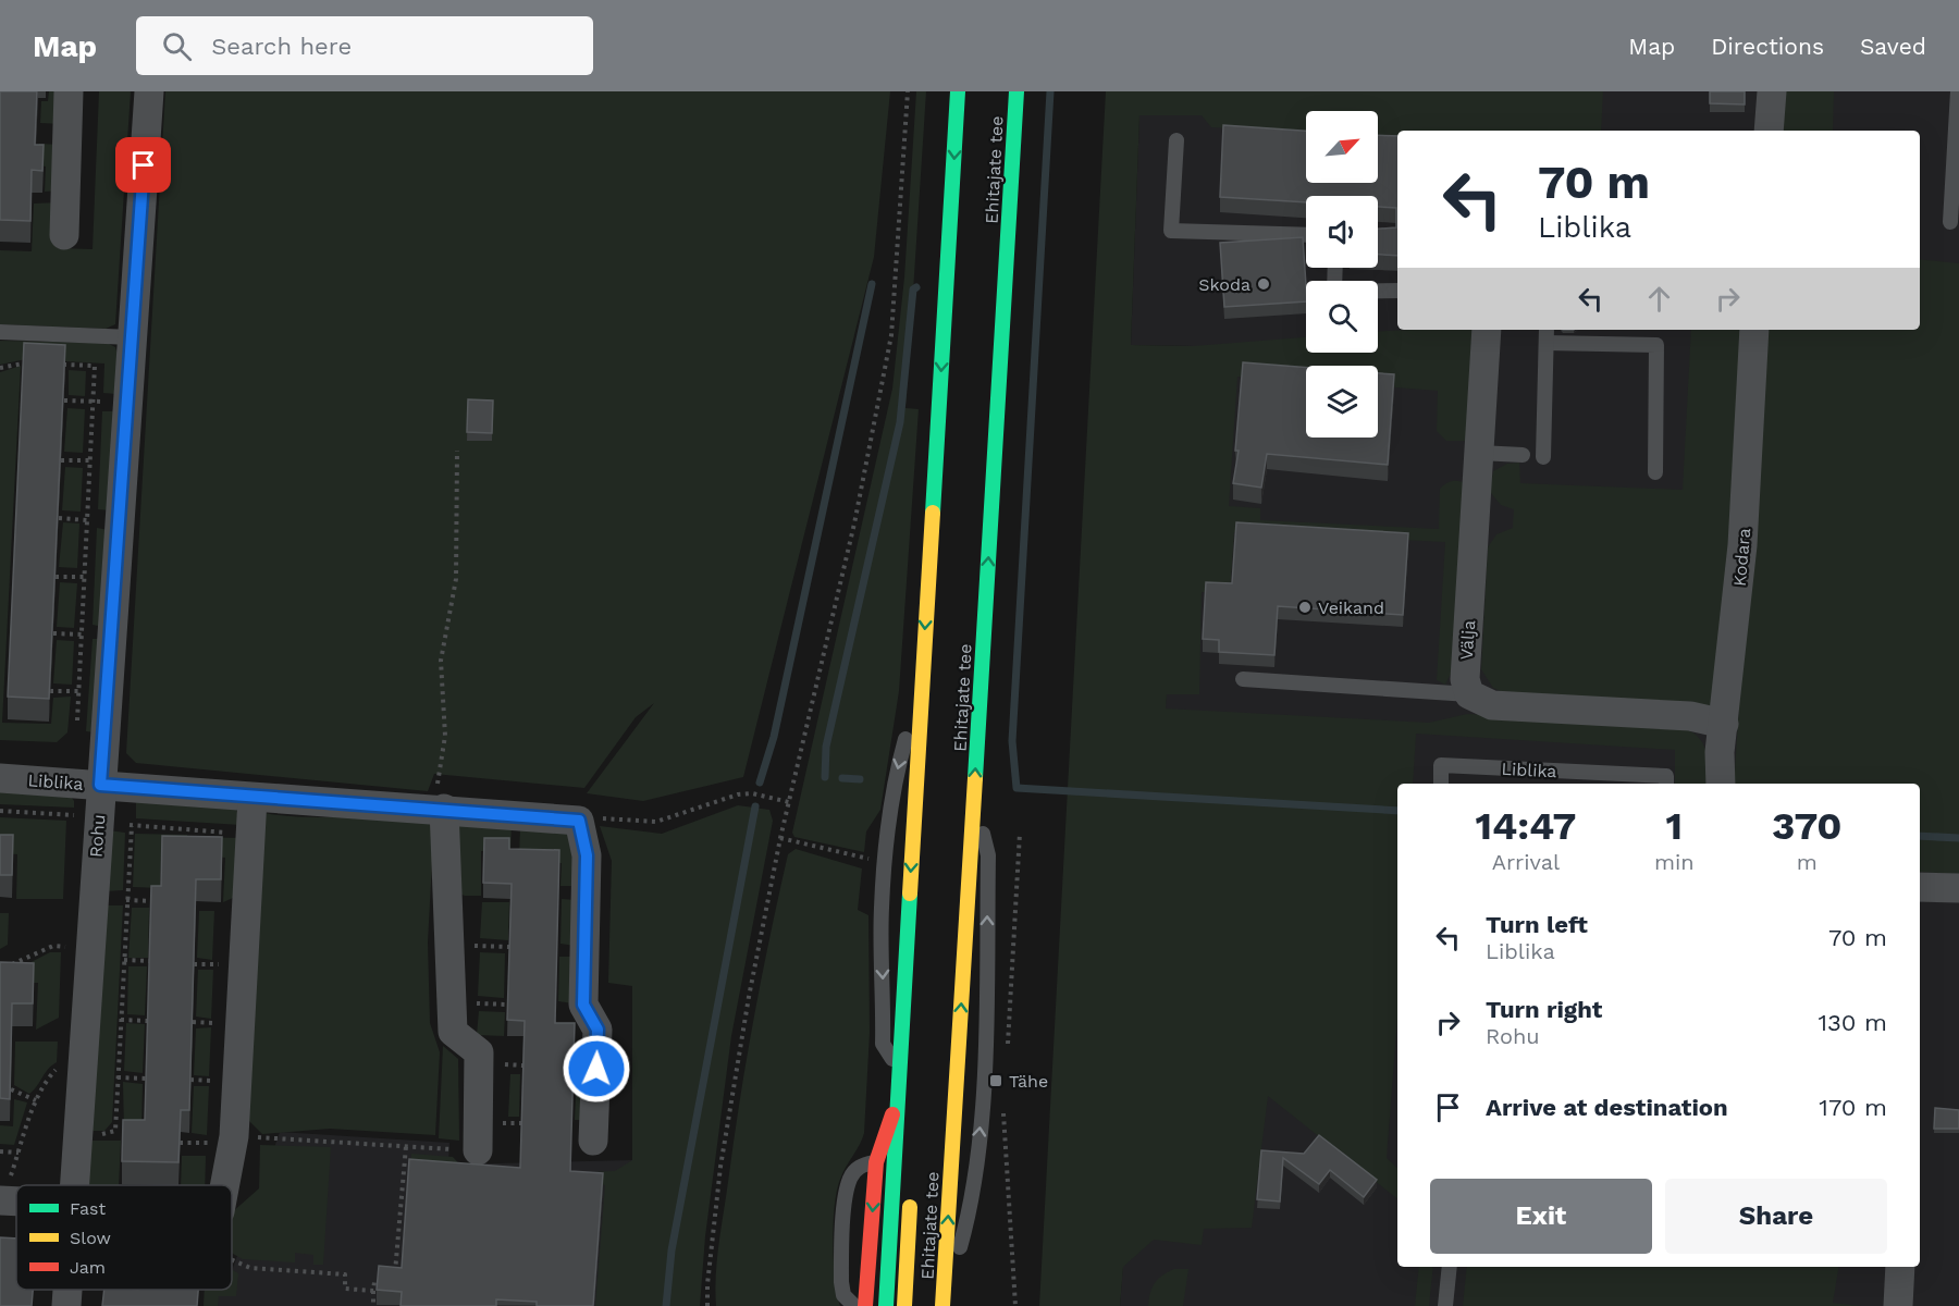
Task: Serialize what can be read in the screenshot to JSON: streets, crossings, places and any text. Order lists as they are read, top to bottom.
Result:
{
  "streets": {
    "main road": ["Ehitajate tee"],
    "street": [
      "Kodara",
      "Välja",
      "Liblika",
      "Rohu"
    ]
  },
  "crossings": [
    ["Liblika", "Rohu"]
  ],
  "places": {
    "other": ["Skoda", "Veikand"],
    "transit": ["Tähe"]
  },
  "legend": ["Fast", "Slow", "Jam"],
  "north": "top right",
  "page": {
    "header": "Map",
    "search": "Search here",
    "nav": ["Map", "Directions", "Saved"],
    "turn": ["70 m", "Liblika"],
    "eta": [
      "14:47",
      "Arrival",
      "1",
      "min",
      "370",
      "m"
    ],
    "list": [
      {
        "name": "Turn left",
        "note": "Liblika",
        "value": "70 m"
      },
      {
        "name": "Turn right",
        "note": "Rohu",
        "value": "130 m"
      },
      {
        "name": "Arrive at destination",
        "value": "170 m"
      }
    ],
    "buttons": ["Exit", "Share"]
  }
}
